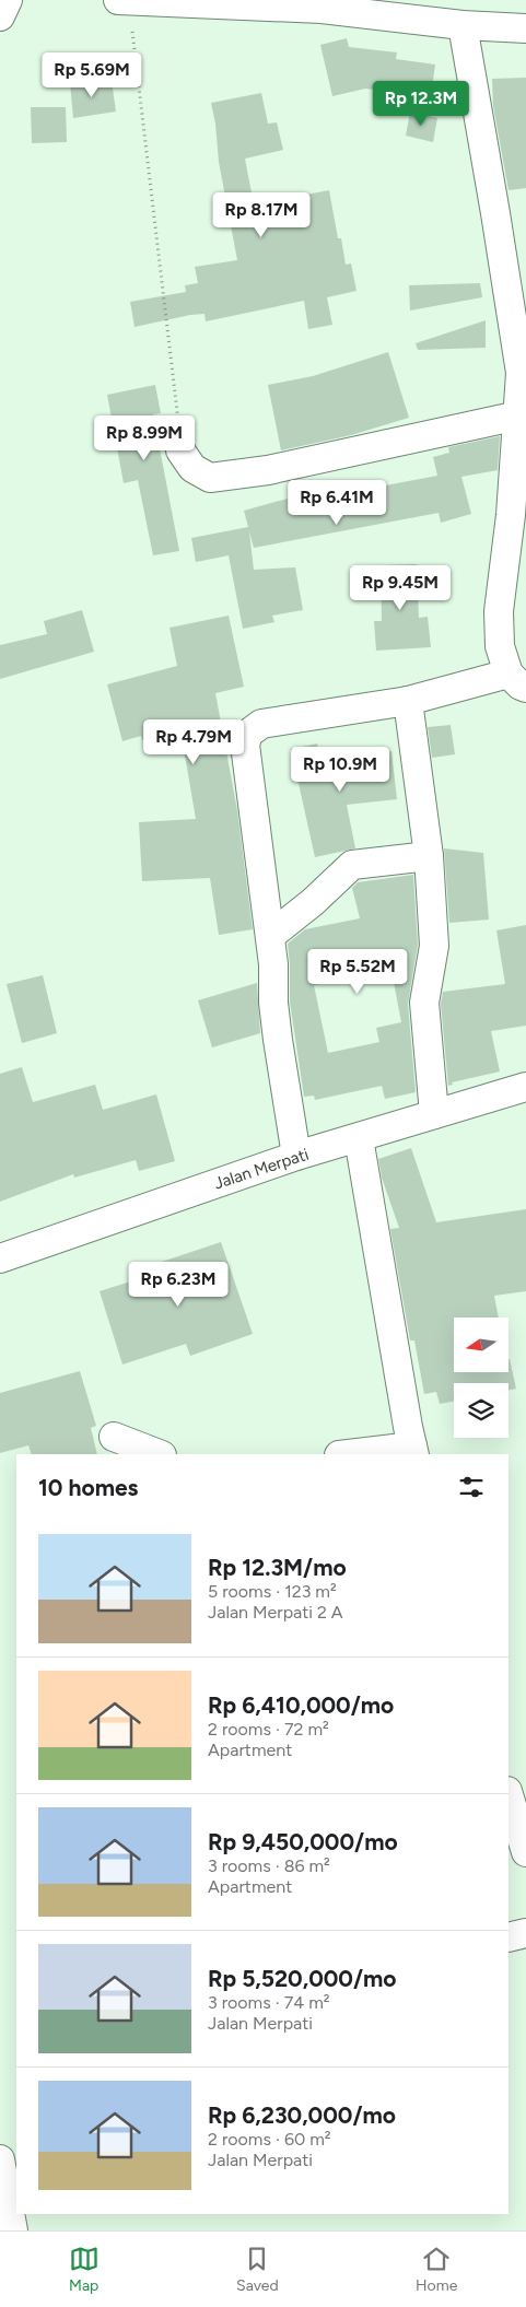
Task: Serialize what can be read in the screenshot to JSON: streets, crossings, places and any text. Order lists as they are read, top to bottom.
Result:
{
  "streets": {
    "street": ["Jalan Merpati"]
  },
  "north": "left",
  "page": {
    "price": [
      "Rp 5.69M",
      "Rp 12.3M",
      "Rp 8.17M",
      "Rp 8.99M",
      "Rp 6.41M",
      "Rp 9.45M",
      "Rp 4.79M",
      "Rp 10.9M",
      "Rp 5.52M",
      "Rp 6.23M"
    ],
    "heading": "10 homes",
    "list": [
      {
        "name": "Rp 12.3M/mo",
        "note": "5 rooms · 123 m² · Jalan Merpati 2 A"
      },
      {
        "name": "Rp 6,410,000/mo",
        "note": "2 rooms · 72 m² · Apartment"
      },
      {
        "name": "Rp 9,450,000/mo",
        "note": "3 rooms · 86 m² · Apartment"
      },
      {
        "name": "Rp 5,520,000/mo",
        "note": "3 rooms · 74 m² · Jalan Merpati"
      },
      {
        "name": "Rp 6,230,000/mo",
        "note": "2 rooms · 60 m² · Jalan Merpati"
      }
    ],
    "tabs": ["Map", "Saved", "Home"]
  }
}
